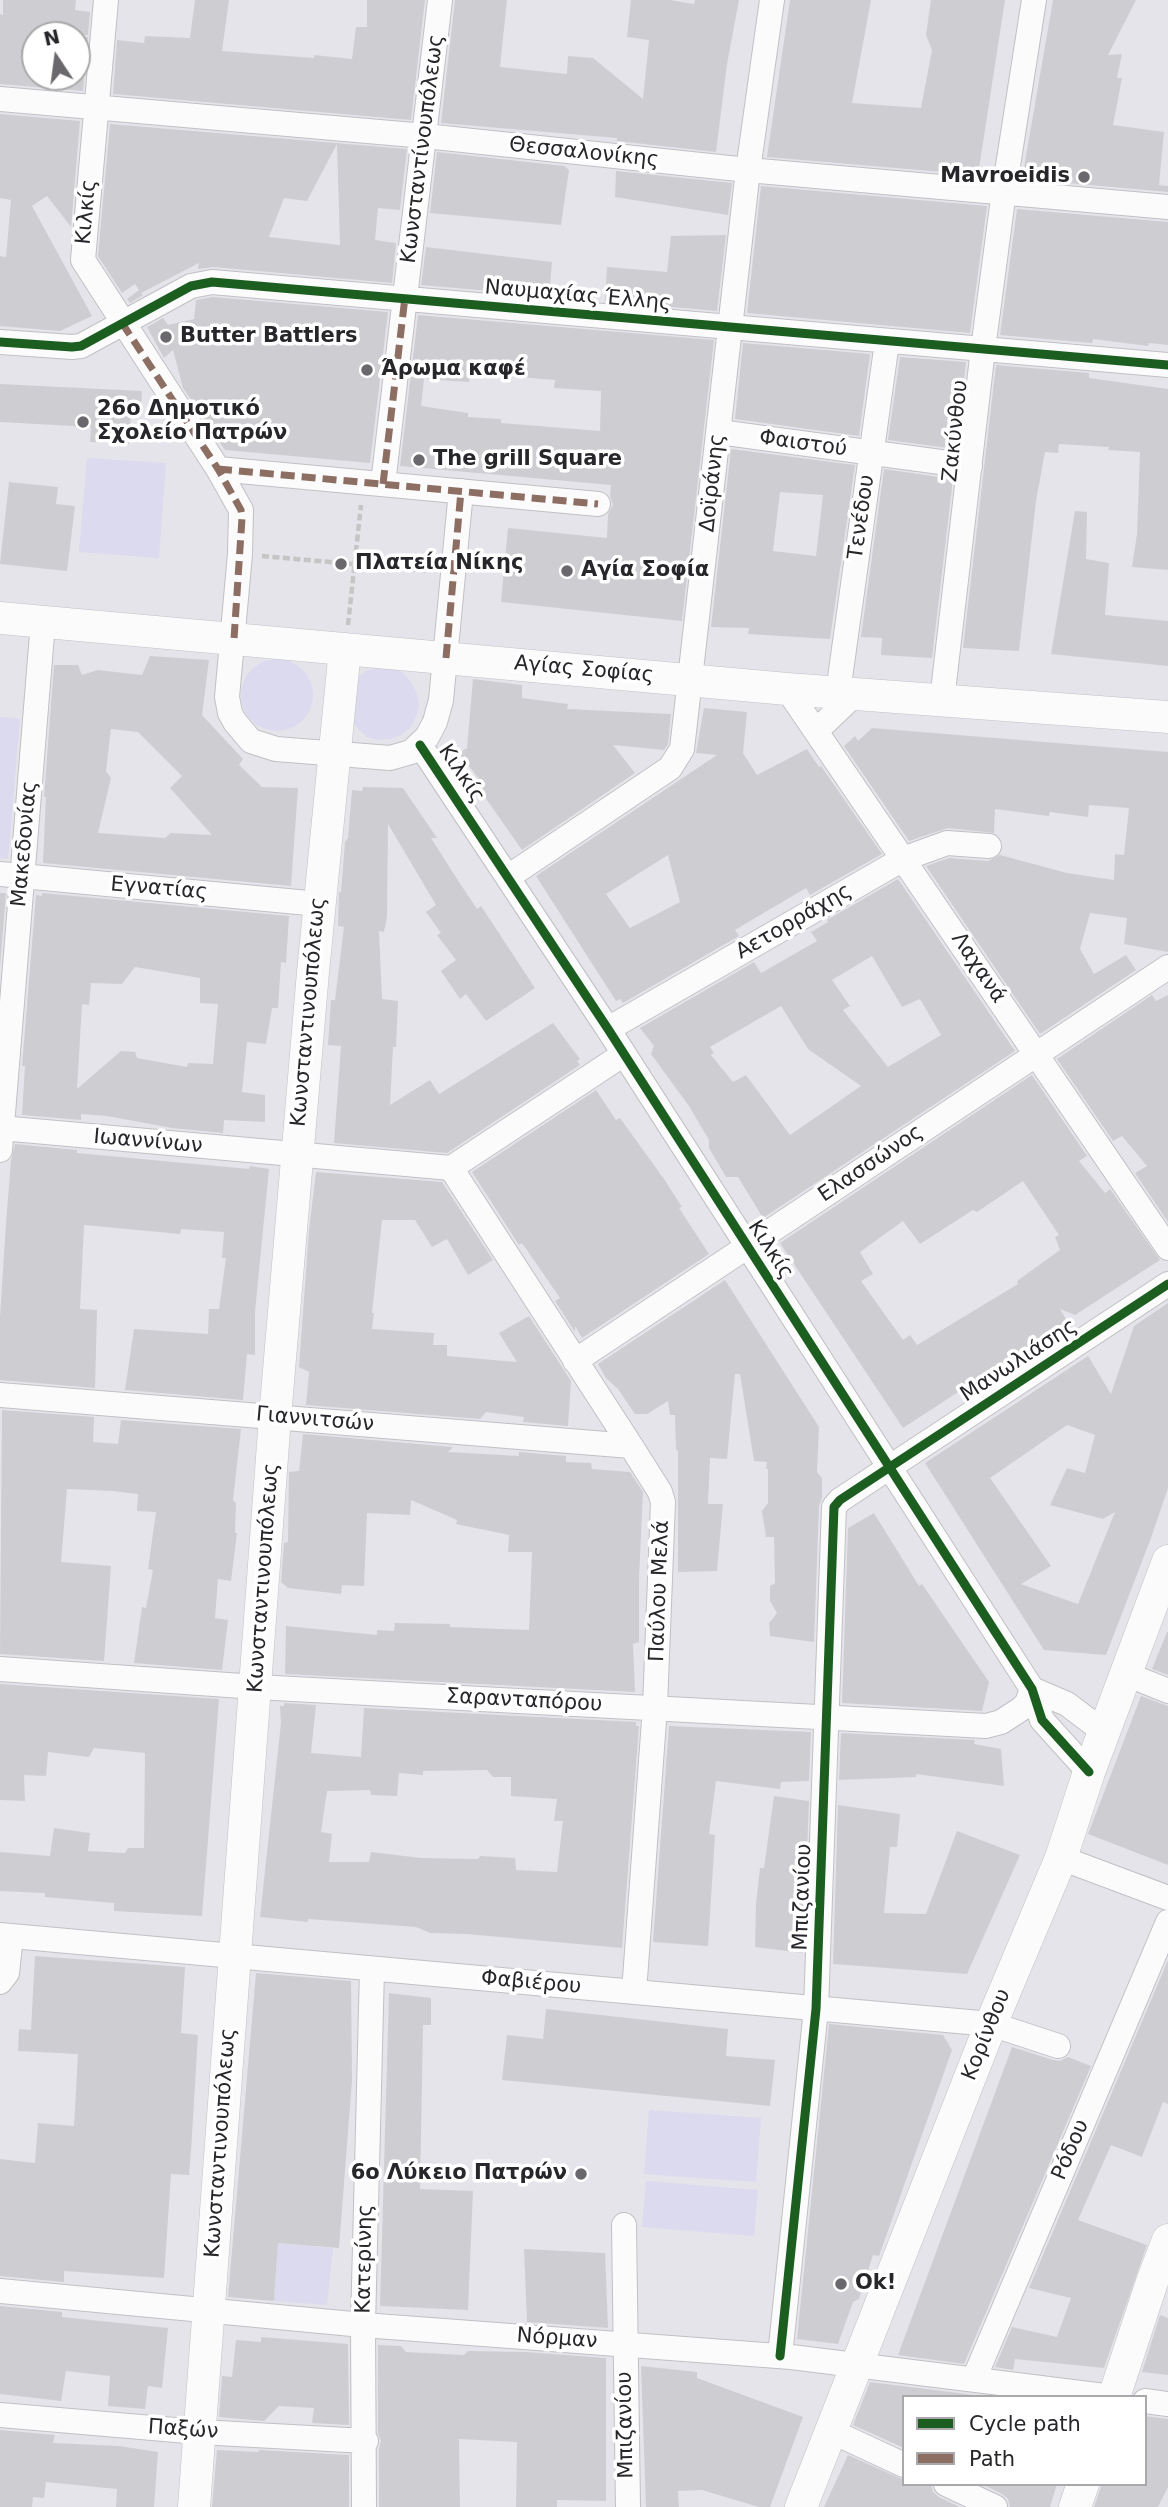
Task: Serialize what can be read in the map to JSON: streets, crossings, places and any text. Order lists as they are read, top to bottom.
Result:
{
  "streets": {
    "main road": ["Αγίας Σοφίας", "Κωνσταντινουπόλεως", "Κορίνθου"],
    "street": [
      "Κωνσταντίνουπόλεως",
      "Θεσσαλονίκης",
      "Κιλκίς",
      "Ναυμαχίας Έλλης",
      "Ζακύνθου",
      "Φαιστού",
      "Δοϊράνης",
      "Τενέδου",
      "Μακεδονίας",
      "Εγνατίας",
      "Αετορράχης",
      "Λαχανά",
      "Ιωαννίνων",
      "Ελασσώνος",
      "Μανωλιάσης",
      "Γιαννιτσών",
      "Παύλου Μελά",
      "Σαρανταπόρου",
      "Μπιζανίου",
      "Φαβιέρου",
      "Ρόδου",
      "Κατερίνης",
      "Νόρμαν",
      "Παξών"
    ]
  },
  "crossings": [
    ["Κωνσταντίνουπόλεως", "Θεσσαλονίκης"],
    ["Κωνσταντίνουπόλεως", "Ναυμαχίας Έλλης"],
    ["Θεσσαλονίκης", "Κιλκίς"],
    ["Θεσσαλονίκης", "Ζακύνθου"],
    ["Θεσσαλονίκης", "Δοϊράνης"],
    ["Κιλκίς", "Ναυμαχίας Έλλης"],
    ["Κιλκίς", "Δοϊράνης"],
    ["Κιλκίς", "Αγίας Σοφίας"],
    ["Κιλκίς", "Αετορράχης"],
    ["Κιλκίς", "Κωνσταντινουπόλεως"],
    ["Κιλκίς", "Ελασσώνος"],
    ["Κιλκίς", "Μανωλιάσης"],
    ["Κιλκίς", "Σαρανταπόρου"],
    ["Κιλκίς", "Μπιζανίου"],
    ["Κιλκίς", "Κορίνθου"],
    ["Ναυμαχίας Έλλης", "Ζακύνθου"],
    ["Ναυμαχίας Έλλης", "Δοϊράνης"],
    ["Ναυμαχίας Έλλης", "Τενέδου"],
    ["Ζακύνθου", "Φαιστού"],
    ["Ζακύνθου", "Αγίας Σοφίας"],
    ["Φαιστού", "Δοϊράνης"],
    ["Φαιστού", "Τενέδου"],
    ["Δοϊράνης", "Αγίας Σοφίας"],
    ["Τενέδου", "Αγίας Σοφίας"],
    ["Αγίας Σοφίας", "Μακεδονίας"],
    ["Αγίας Σοφίας", "Λαχανά"],
    ["Αγίας Σοφίας", "Κωνσταντινουπόλεως"],
    ["Μακεδονίας", "Εγνατίας"],
    ["Μακεδονίας", "Ιωαννίνων"],
    ["Εγνατίας", "Κωνσταντινουπόλεως"],
    ["Αετορράχης", "Λαχανά"],
    ["Λαχανά", "Ελασσώνος"],
    ["Κωνσταντινουπόλεως", "Ιωαννίνων"],
    ["Κωνσταντινουπόλεως", "Γιαννιτσών"],
    ["Κωνσταντινουπόλεως", "Σαρανταπόρου"],
    ["Κωνσταντινουπόλεως", "Φαβιέρου"],
    ["Κωνσταντινουπόλεως", "Νόρμαν"],
    ["Κωνσταντινουπόλεως", "Παξών"],
    ["Ελασσώνος", "Παύλου Μελά"],
    ["Μανωλιάσης", "Μπιζανίου"],
    ["Γιαννιτσών", "Παύλου Μελά"],
    ["Παύλου Μελά", "Σαρανταπόρου"],
    ["Παύλου Μελά", "Φαβιέρου"],
    ["Σαρανταπόρου", "Μπιζανίου"],
    ["Μπιζανίου", "Φαβιέρου"],
    ["Μπιζανίου", "Νόρμαν"],
    ["Φαβιέρου", "Κορίνθου"],
    ["Φαβιέρου", "Κατερίνης"],
    ["Κορίνθου", "Νόρμαν"],
    ["Ρόδου", "Νόρμαν"],
    ["Κατερίνης", "Νόρμαν"],
    ["Κατερίνης", "Παξών"]
  ],
  "places": [
    "Mavroeidis",
    "Butter Battlers",
    "Άρωμα καφέ",
    "26ο Δημοτικό Σχολείο Πατρών",
    "The grill Square",
    "Πλατεία Νίκης",
    "Αγία Σοφία",
    "6ο Λύκειο Πατρών",
    "Ok!"
  ],
  "legend": ["Cycle path", "Path"],
  "north": "top"
}
